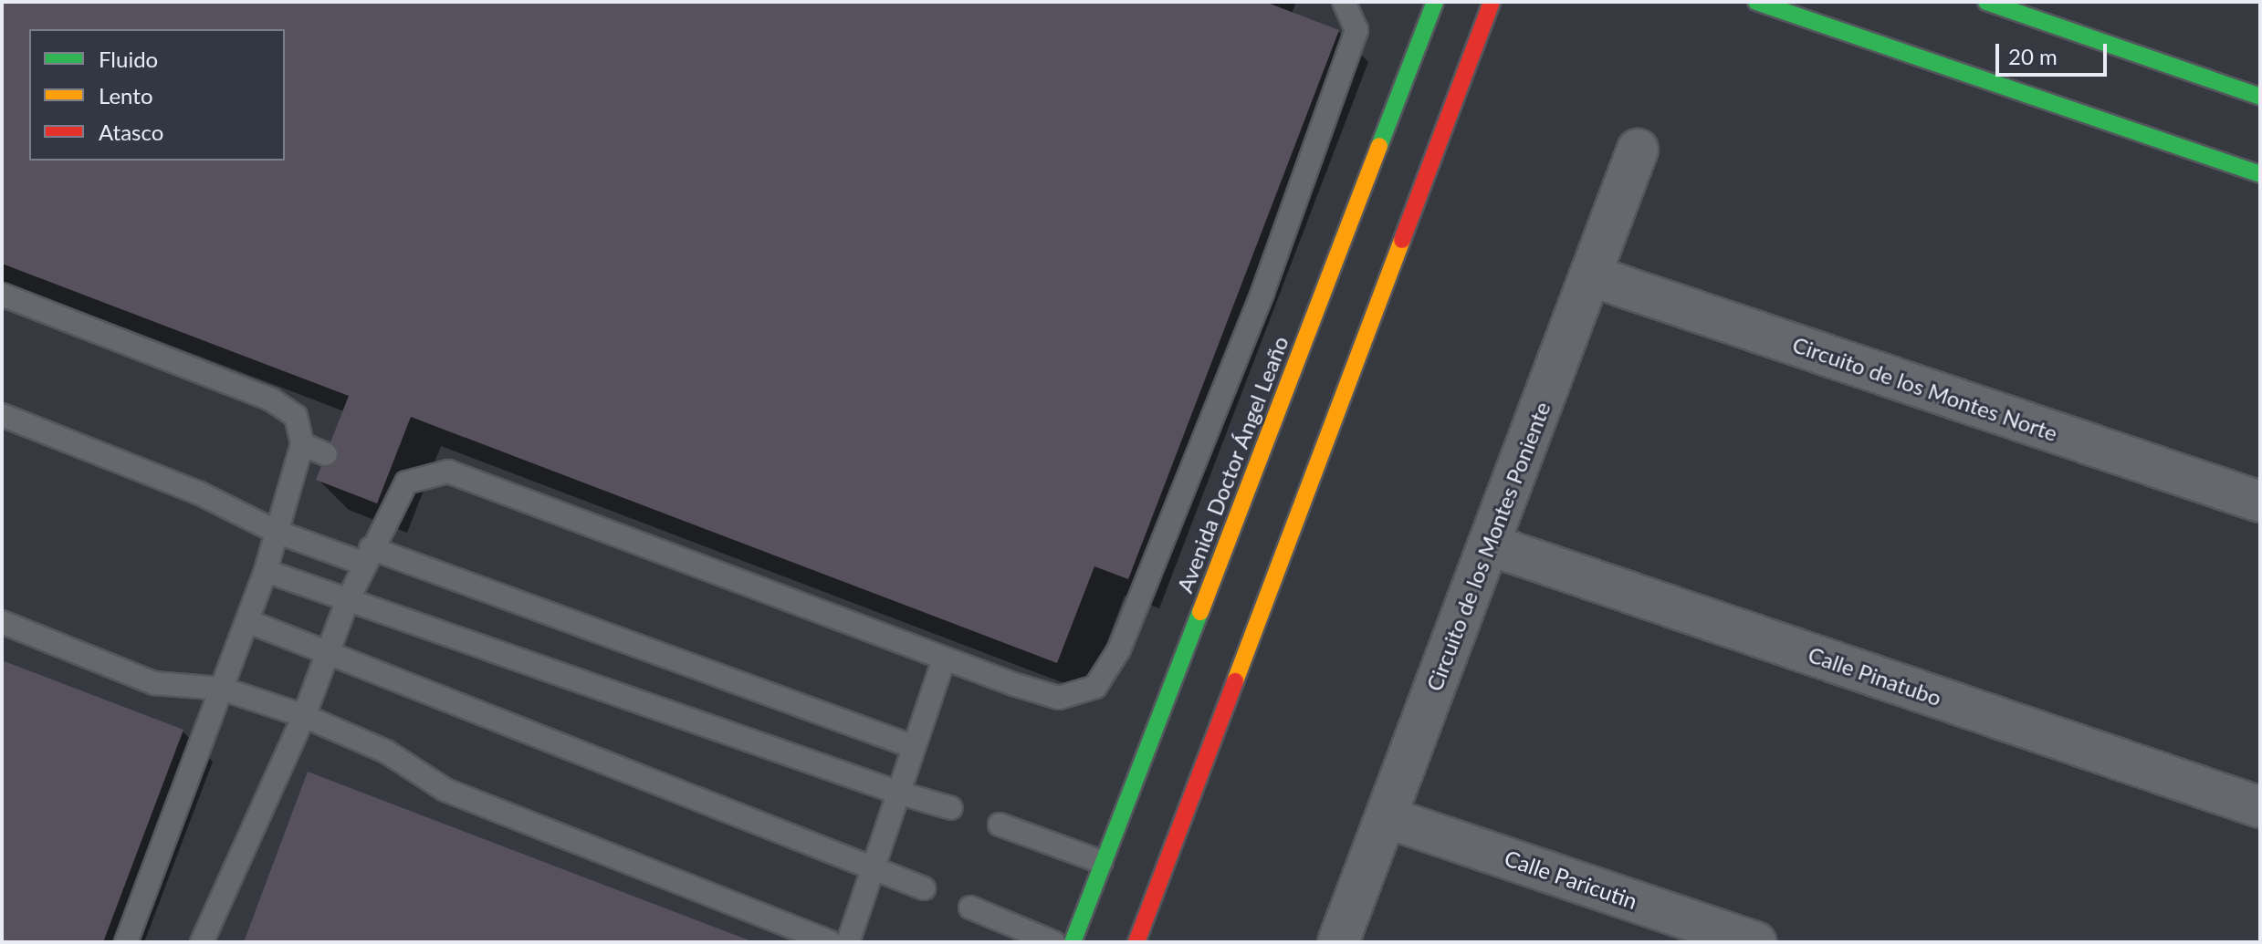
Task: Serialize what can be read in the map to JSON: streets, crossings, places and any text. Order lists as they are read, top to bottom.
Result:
{
  "streets": {
    "street": [
      "Circuito de los Montes Norte",
      "Avenida Doctor Ángel Leaño",
      "Circuito de los Montes Poniente",
      "Calle Pinatubo",
      "Calle Paricutin"
    ]
  },
  "crossings": [
    ["Circuito de los Montes Norte", "Circuito de los Montes Poniente"],
    ["Circuito de los Montes Poniente", "Calle Pinatubo"],
    ["Circuito de los Montes Poniente", "Calle Paricutin"]
  ],
  "legend": ["Fluido", "Lento", "Atasco"],
  "scale_bar": "20 m"
}
